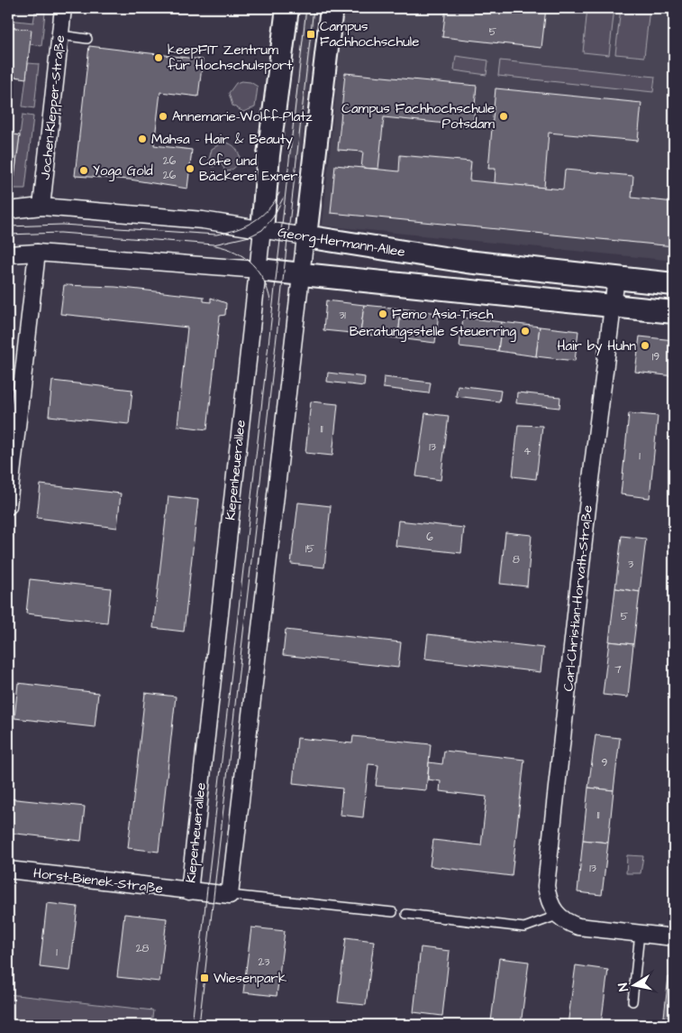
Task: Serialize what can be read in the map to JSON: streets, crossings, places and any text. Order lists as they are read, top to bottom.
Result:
{
  "streets": {
    "street": [
      "Jochen-Klepper-Straße",
      "Georg-Hermann-Allee",
      "Kiepenheuerallee",
      "Carl-Christian-Horvath-Straße",
      "Horst-Bienek-Straße"
    ]
  },
  "crossings": [
    ["Jochen-Klepper-Straße", "Georg-Hermann-Allee"],
    ["Georg-Hermann-Allee", "Kiepenheuerallee"],
    ["Georg-Hermann-Allee", "Carl-Christian-Horvath-Straße"],
    ["Kiepenheuerallee", "Horst-Bienek-Straße"]
  ],
  "places": {
    "transit": ["Campus Fachhochschule", "Wiesenpark"],
    "other": [
      "keepFIT Zentrum für Hochschulsport",
      "Annemarie-Wolff-Platz",
      "Campus Fachhochschule Potsdam",
      "Mahsa - Hair & Beauty",
      "Cafe und Bäckerei Exner",
      "Yoga Gold",
      "Femo Asia-Tisch",
      "Beratungsstelle Steuerring",
      "Hair by Huhn"
    ]
  },
  "house_numbers": [
    "5",
    "26",
    "26",
    "31",
    "19",
    "11",
    "13",
    "4",
    "1",
    "6",
    "15",
    "8",
    "3",
    "5",
    "7",
    "9",
    "11",
    "13",
    "28",
    "1",
    "23"
  ],
  "north": "left"
}
